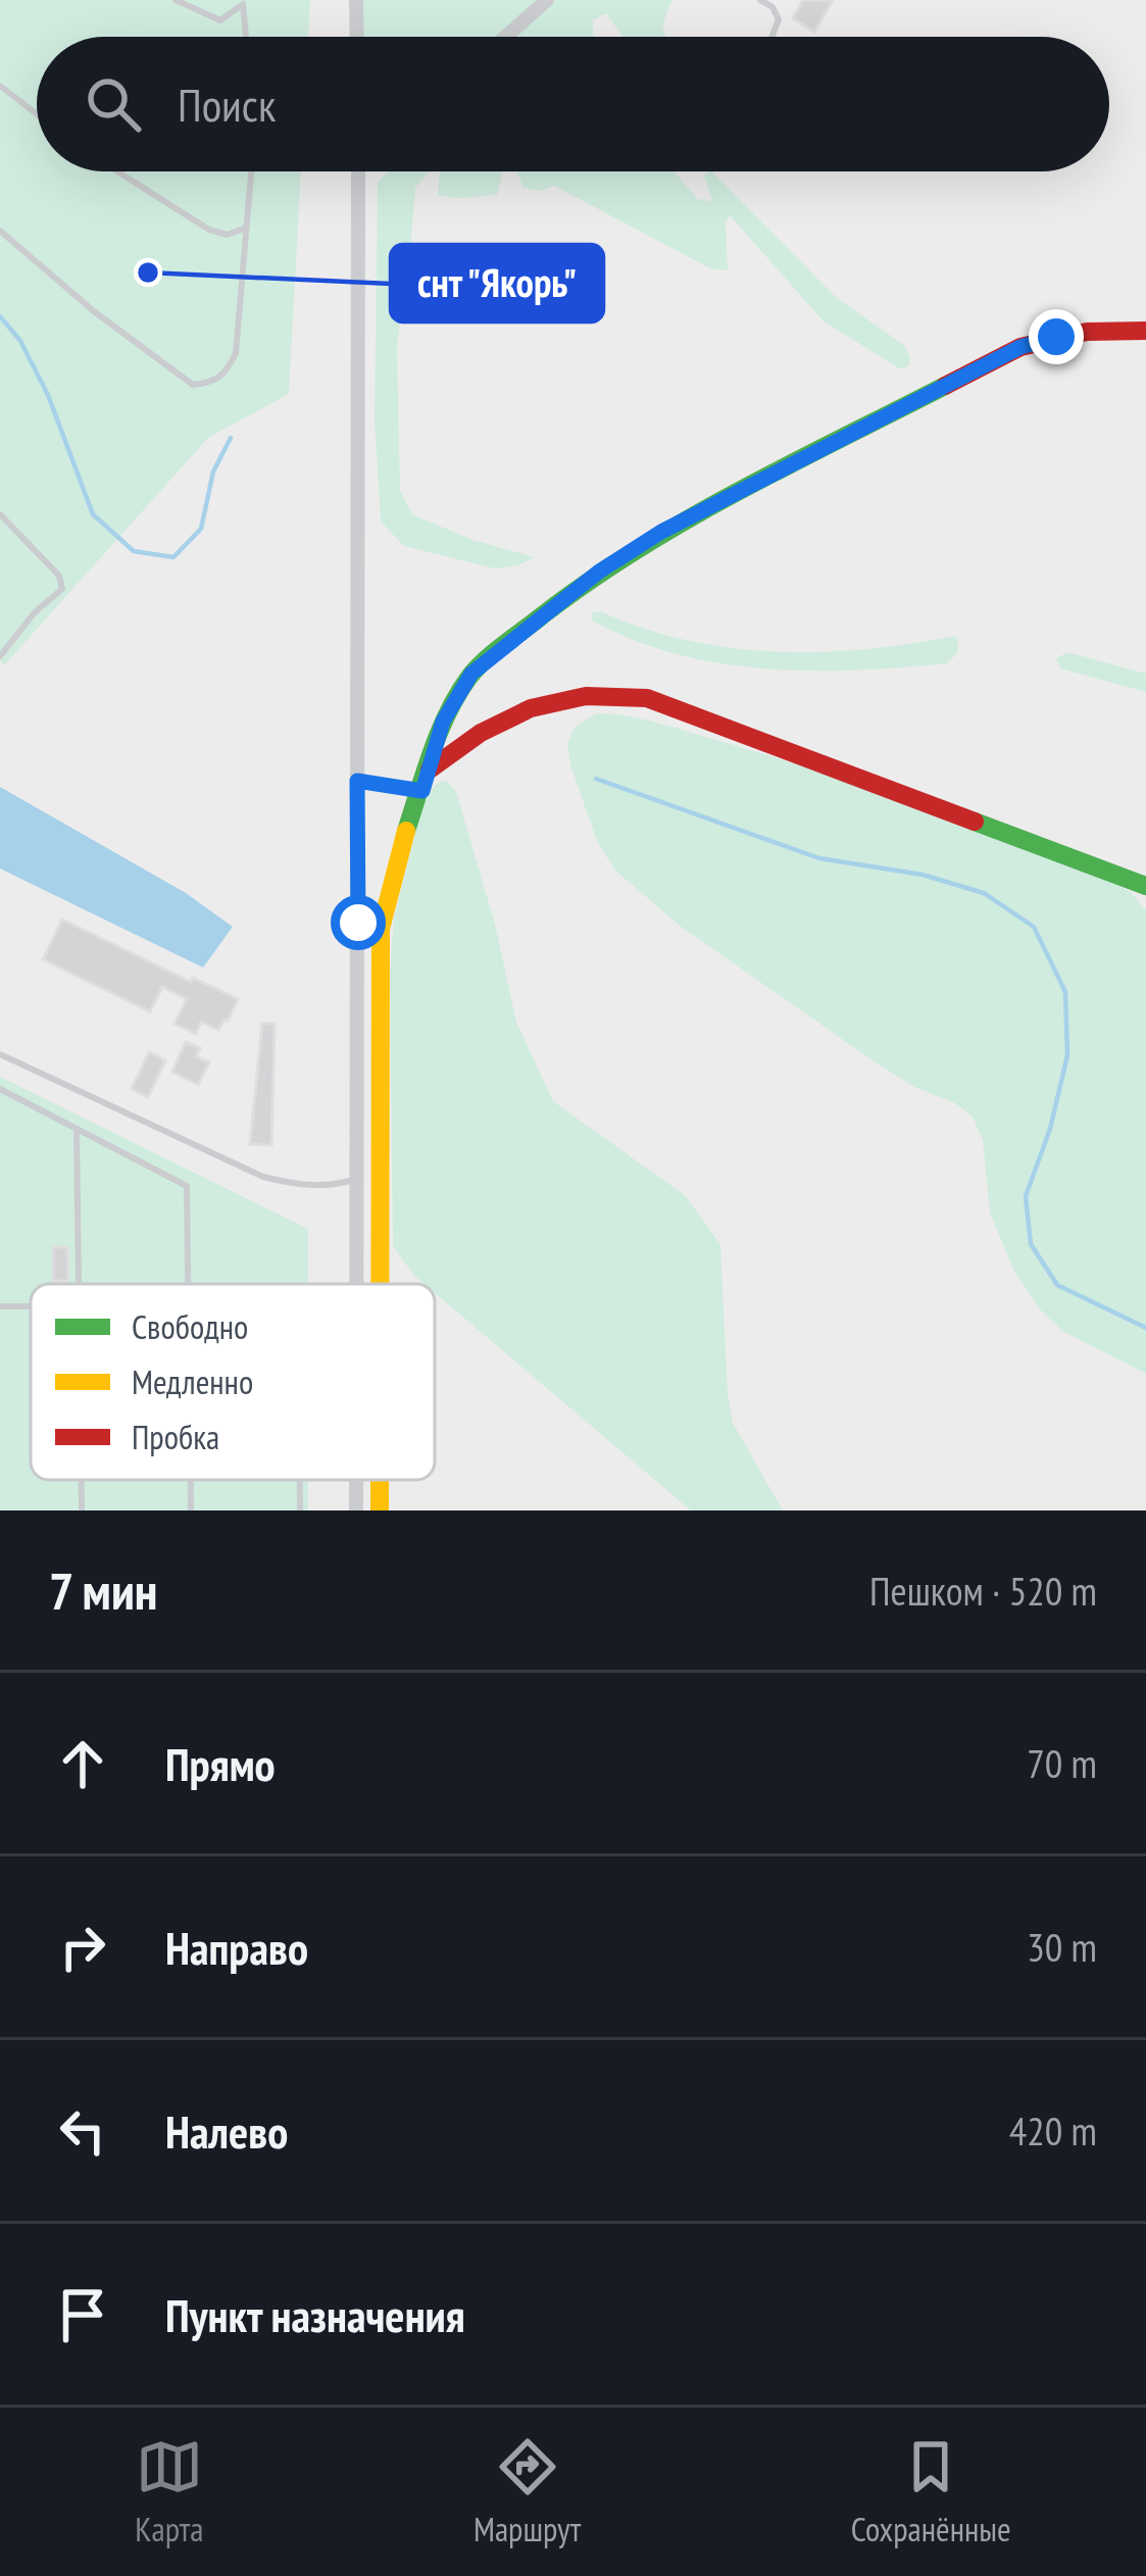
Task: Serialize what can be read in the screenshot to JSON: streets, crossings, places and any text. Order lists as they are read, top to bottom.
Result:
{
  "places": ["снт \"Якорь\""],
  "legend": ["Свободно", "Медленно", "Пробка"],
  "page": {
    "search": "Поиск",
    "heading": ["7 мин", "Пешком · 520 m"],
    "list": [
      ["Прямо", "70 m"],
      ["Направо", "30 m"],
      ["Налево", "420 m"],
      "Пункт назначения"
    ],
    "nav": ["Карта", "Маршрут", "Сохранённые"]
  }
}
